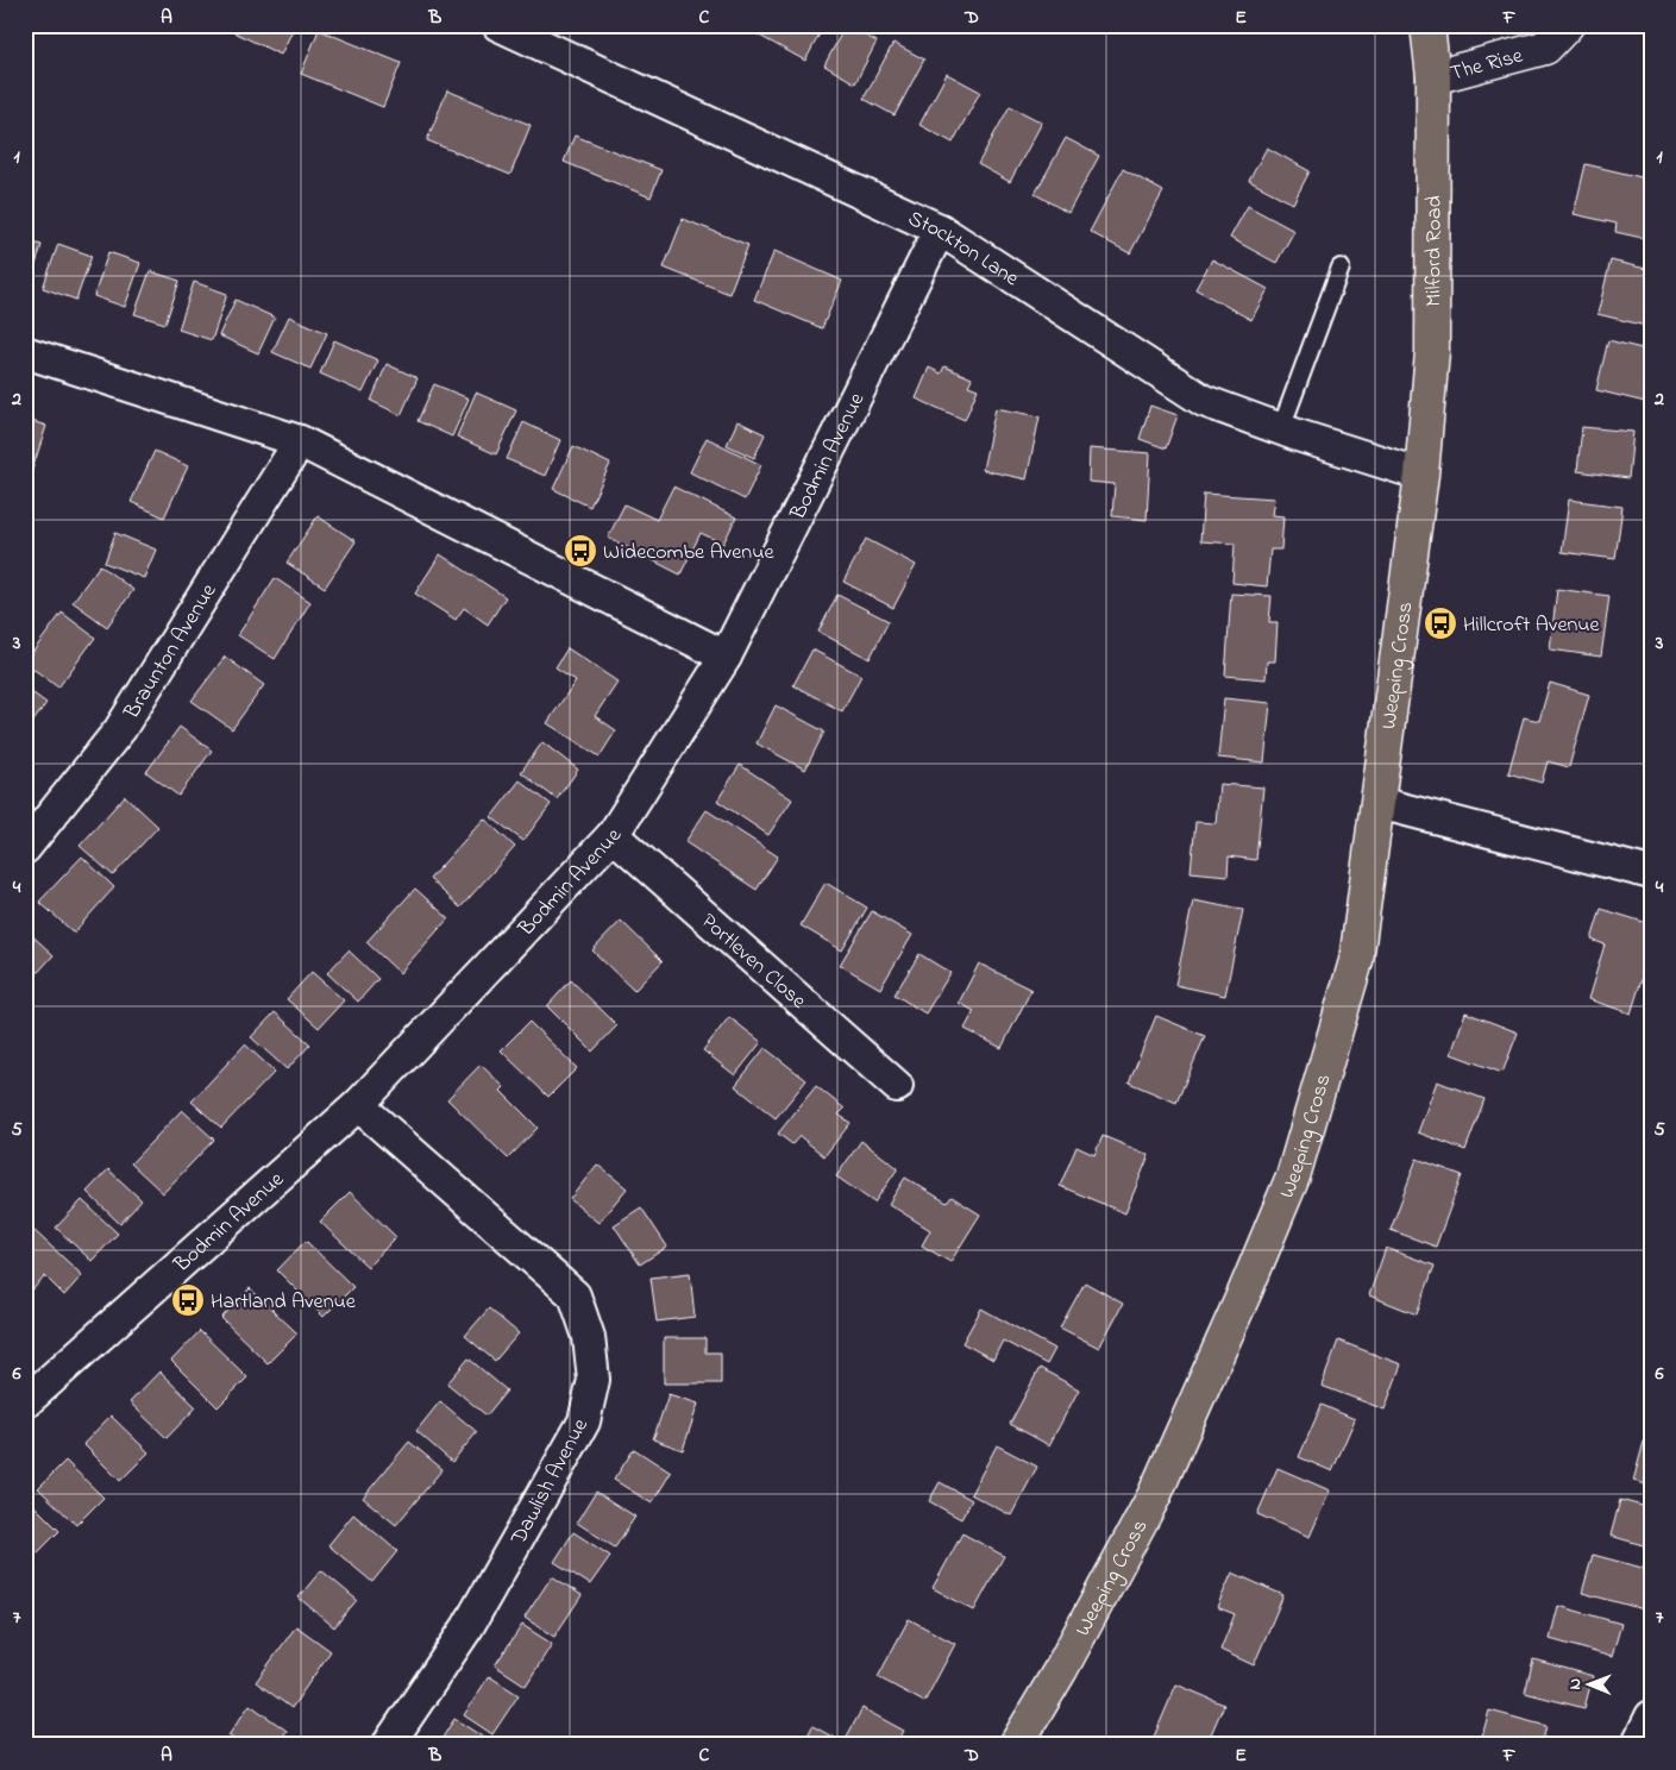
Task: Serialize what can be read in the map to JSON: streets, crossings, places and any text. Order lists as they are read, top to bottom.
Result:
{
  "streets": {
    "highway": ["Milford Road", "Weeping Cross"],
    "street": [
      "The Rise",
      "Stockton Lane",
      "Bodmin Avenue",
      "Braunton Avenue",
      "Portleven Close",
      "Dawlish Avenue"
    ]
  },
  "crossings": [
    ["The Rise", "Milford Road"],
    ["Stockton Lane", "Milford Road"],
    ["Stockton Lane", "Bodmin Avenue"],
    ["Stockton Lane", "Weeping Cross"],
    ["Milford Road", "Weeping Cross"],
    ["Bodmin Avenue", "Portleven Close"],
    ["Bodmin Avenue", "Dawlish Avenue"]
  ],
  "places": {
    "bus stop": ["Widecombe Avenue", "Hillcroft Avenue", "Hartland Avenue"]
  },
  "north": "left",
  "grid": {
    "columns": [
      "A",
      "B",
      "C",
      "D",
      "E",
      "F"
    ],
    "rows": [
      "1",
      "2",
      "3",
      "4",
      "5",
      "6",
      "7"
    ]
  }
}
